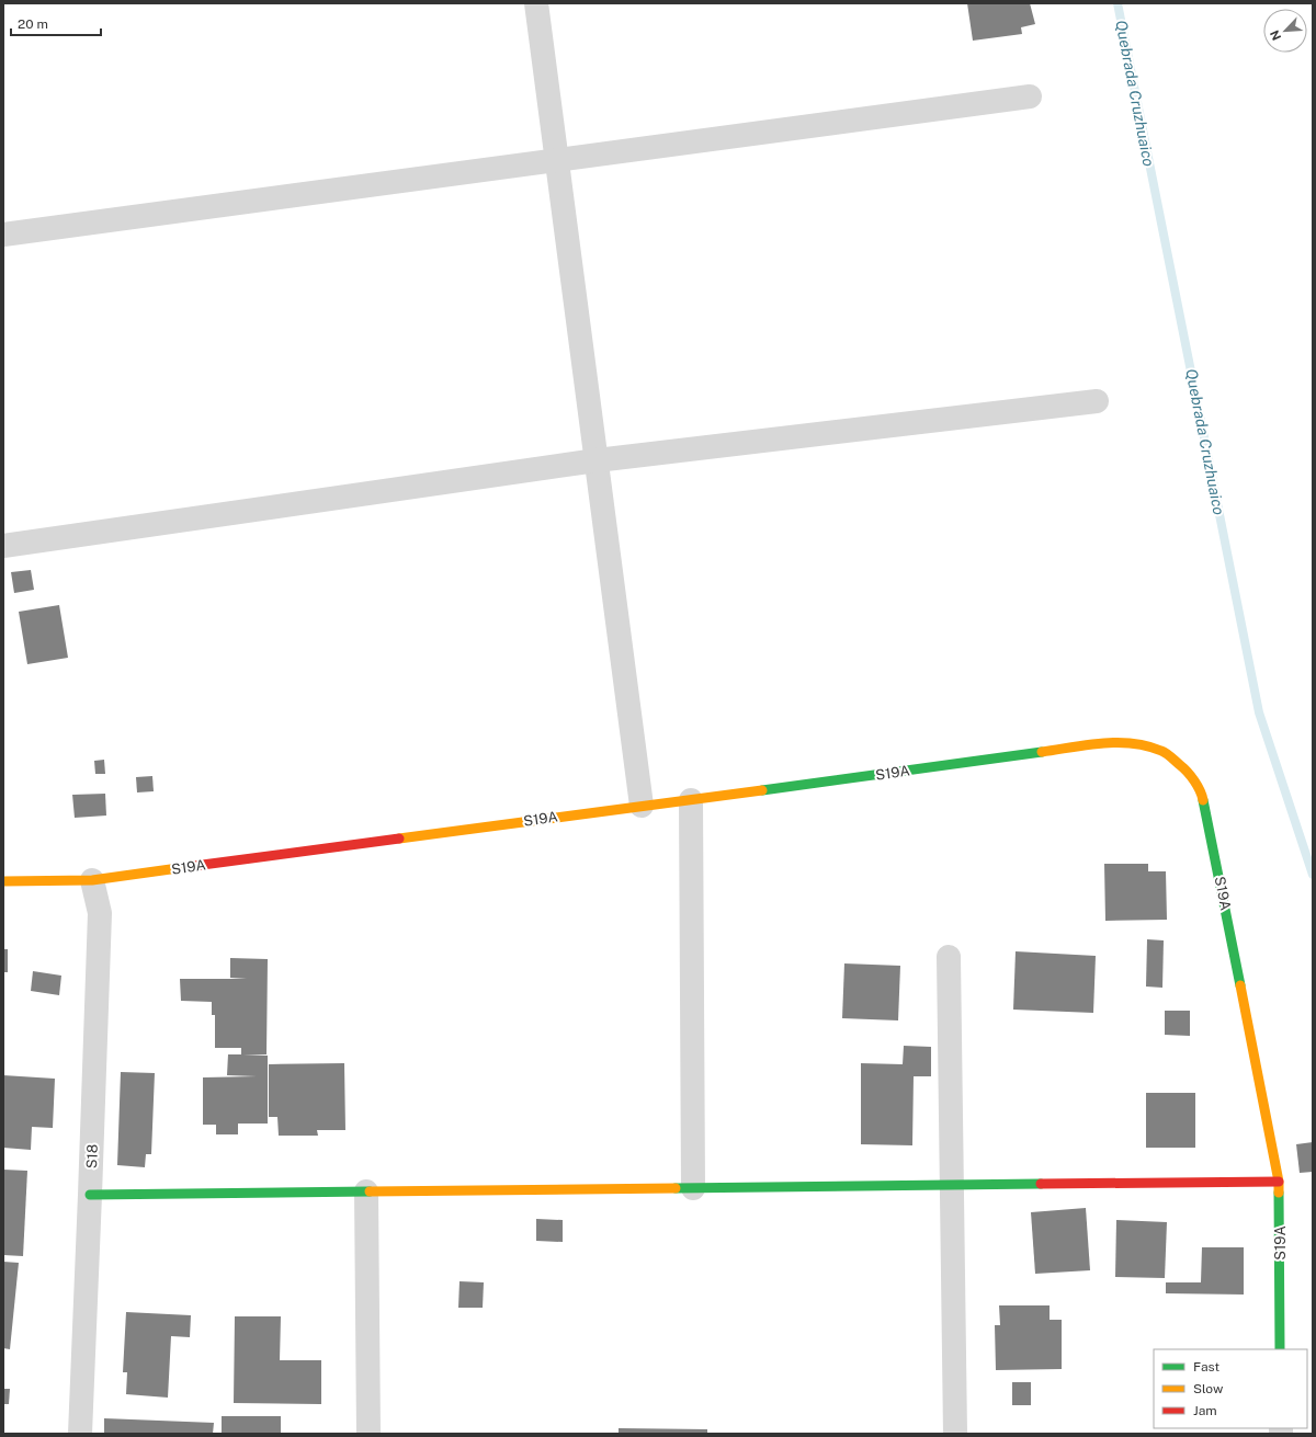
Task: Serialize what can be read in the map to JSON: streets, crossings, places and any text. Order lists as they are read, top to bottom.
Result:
{
  "streets": {
    "street": ["S19A", "S18"]
  },
  "crossings": [
    ["S19A", "S18"]
  ],
  "water": ["Quebrada Cruzhuaico"],
  "legend": ["Fast", "Slow", "Jam"],
  "scale_bar": "20 m",
  "north": "bottom left"
}
